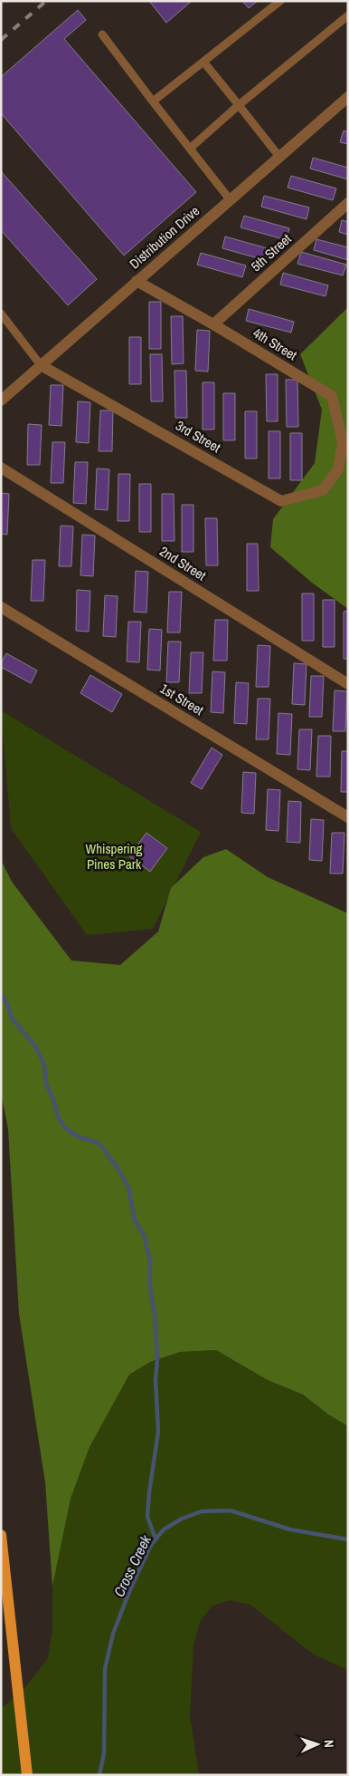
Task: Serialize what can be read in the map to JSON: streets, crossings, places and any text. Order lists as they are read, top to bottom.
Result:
{
  "streets": {
    "street": [
      "Distribution Drive",
      "5th Street",
      "4th Street",
      "3rd Street",
      "2nd Street",
      "1st Street"
    ]
  },
  "crossings": [
    ["Distribution Drive", "4th Street"],
    ["Distribution Drive", "3rd Street"],
    ["5th Street", "4th Street"],
    ["4th Street", "3rd Street"]
  ],
  "water": ["Cross Creek"],
  "parks": ["Whispering Pines Park"],
  "north": "right"
}
